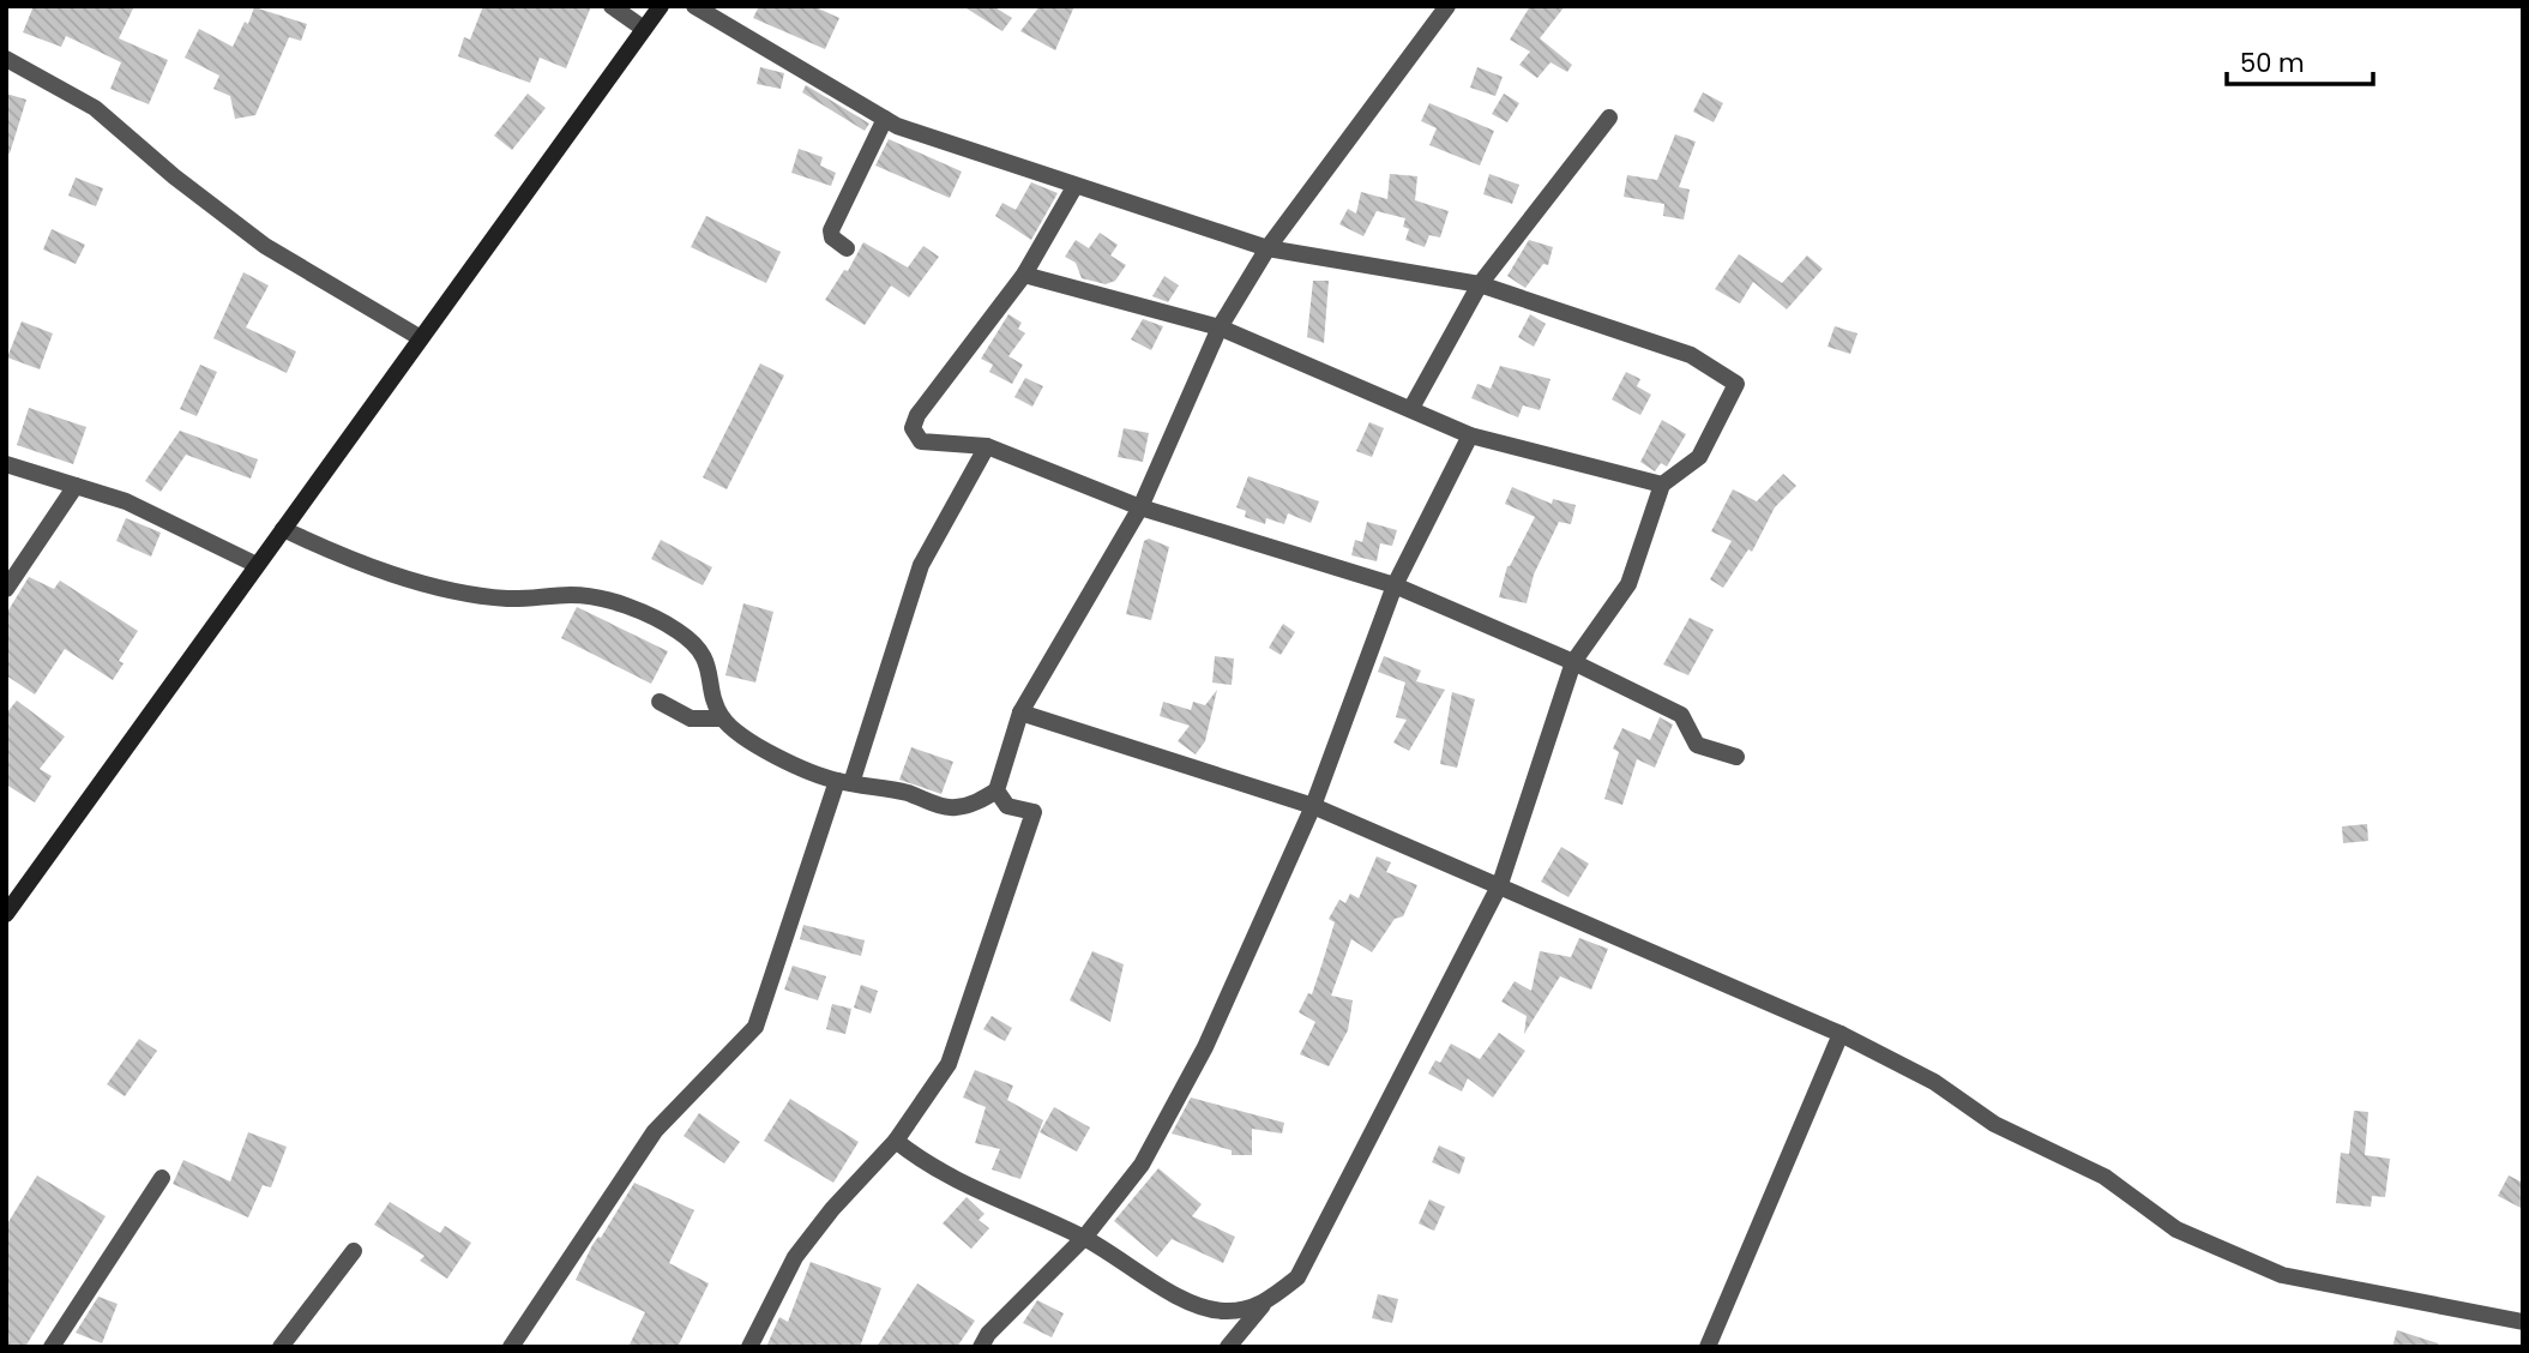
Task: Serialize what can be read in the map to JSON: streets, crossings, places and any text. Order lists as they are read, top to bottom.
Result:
{
  "scale_bar": "50 m"
}
